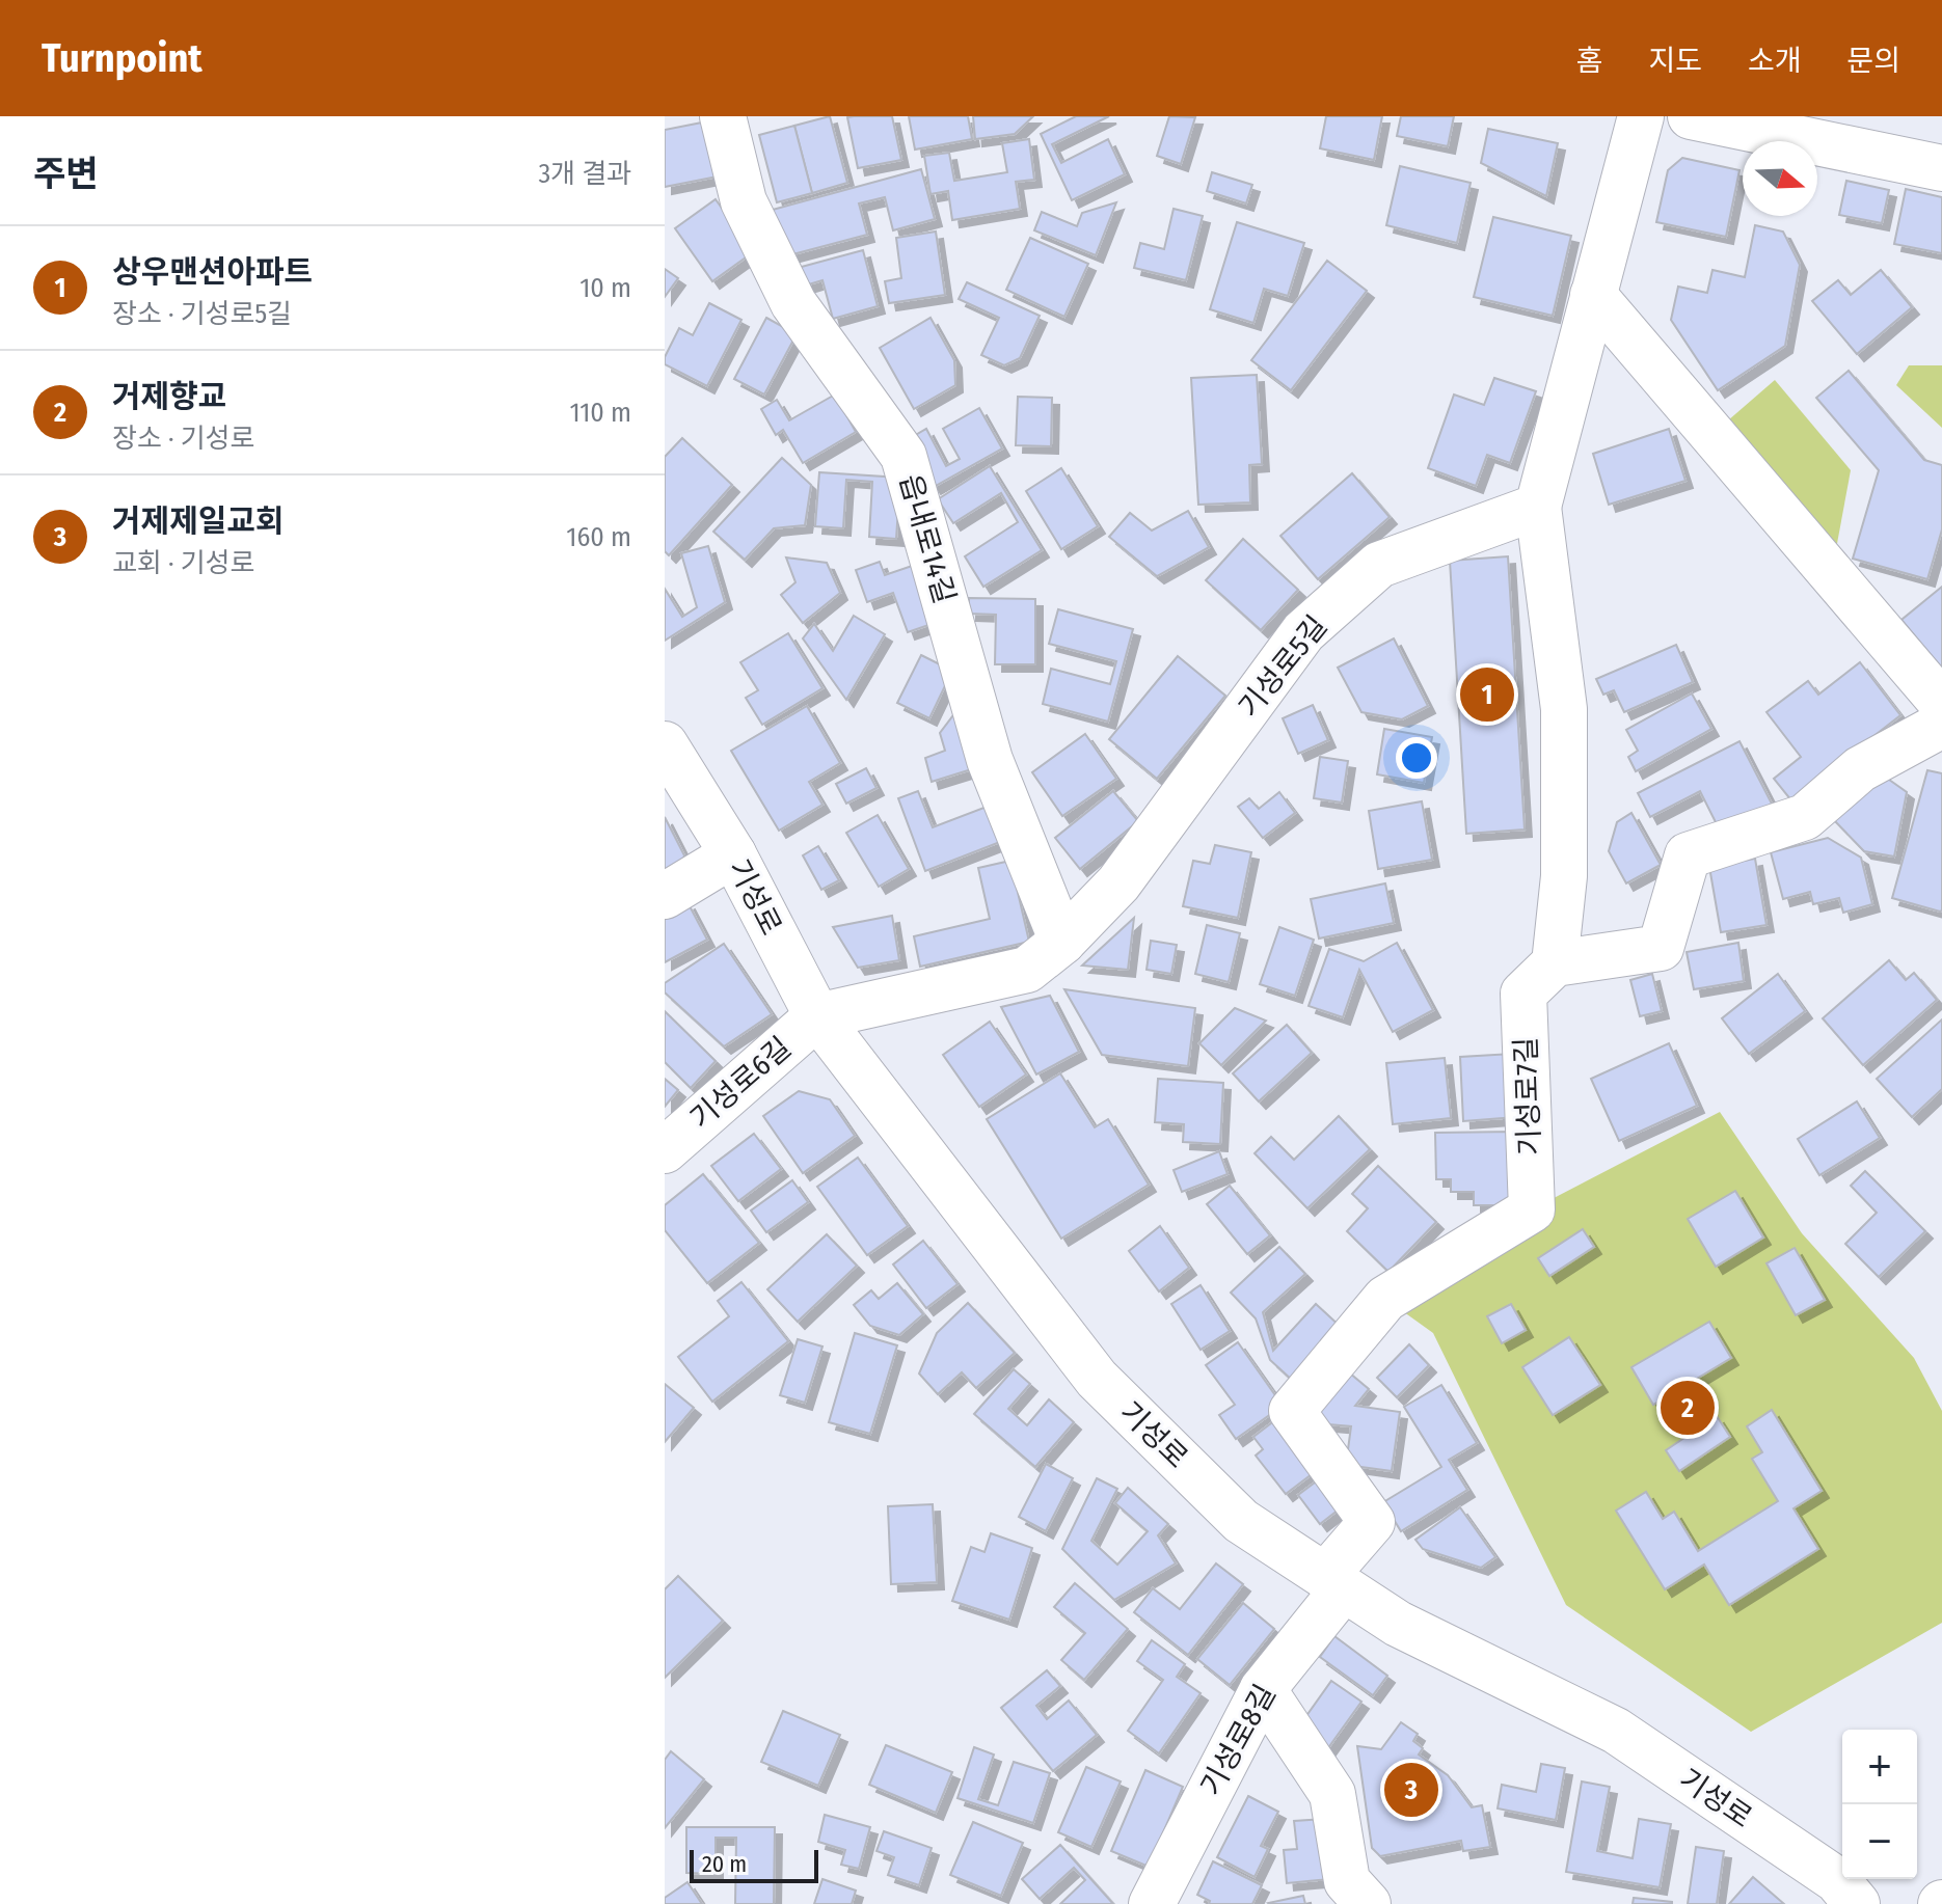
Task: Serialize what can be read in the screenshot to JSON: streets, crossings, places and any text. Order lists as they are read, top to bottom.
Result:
{
  "streets": {
    "street": [
      "읍내로14길",
      "기성로5길",
      "기성로",
      "기성로6길",
      "기성로7길",
      "기성로8길"
    ]
  },
  "crossings": [
    ["읍내로14길", "기성로5길"],
    ["기성로5길", "기성로"],
    ["기성로5길", "기성로6길"],
    ["기성로", "기성로6길"],
    ["기성로", "기성로7길"],
    ["기성로", "기성로8길"],
    ["기성로7길", "기성로8길"]
  ],
  "scale_bar": "20 m",
  "north": "right",
  "page": {
    "header": "Turnpoint",
    "nav": [
      "홈",
      "지도",
      "소개",
      "문의"
    ],
    "heading": ["주변", "3개 결과"],
    "list": [
      {
        "mark": "1",
        "name": "상우맨션아파트",
        "note": "장소 · 기성로5길",
        "value": "10 m"
      },
      {
        "mark": "2",
        "name": "거제향교",
        "note": "장소 · 기성로",
        "value": "110 m"
      },
      {
        "mark": "3",
        "name": "거제제일교회",
        "note": "교회 · 기성로",
        "value": "160 m"
      }
    ],
    "pins": ["1", "2", "3"],
    "map_buttons": ["+", "−"],
    "scale": "20 m"
  }
}
